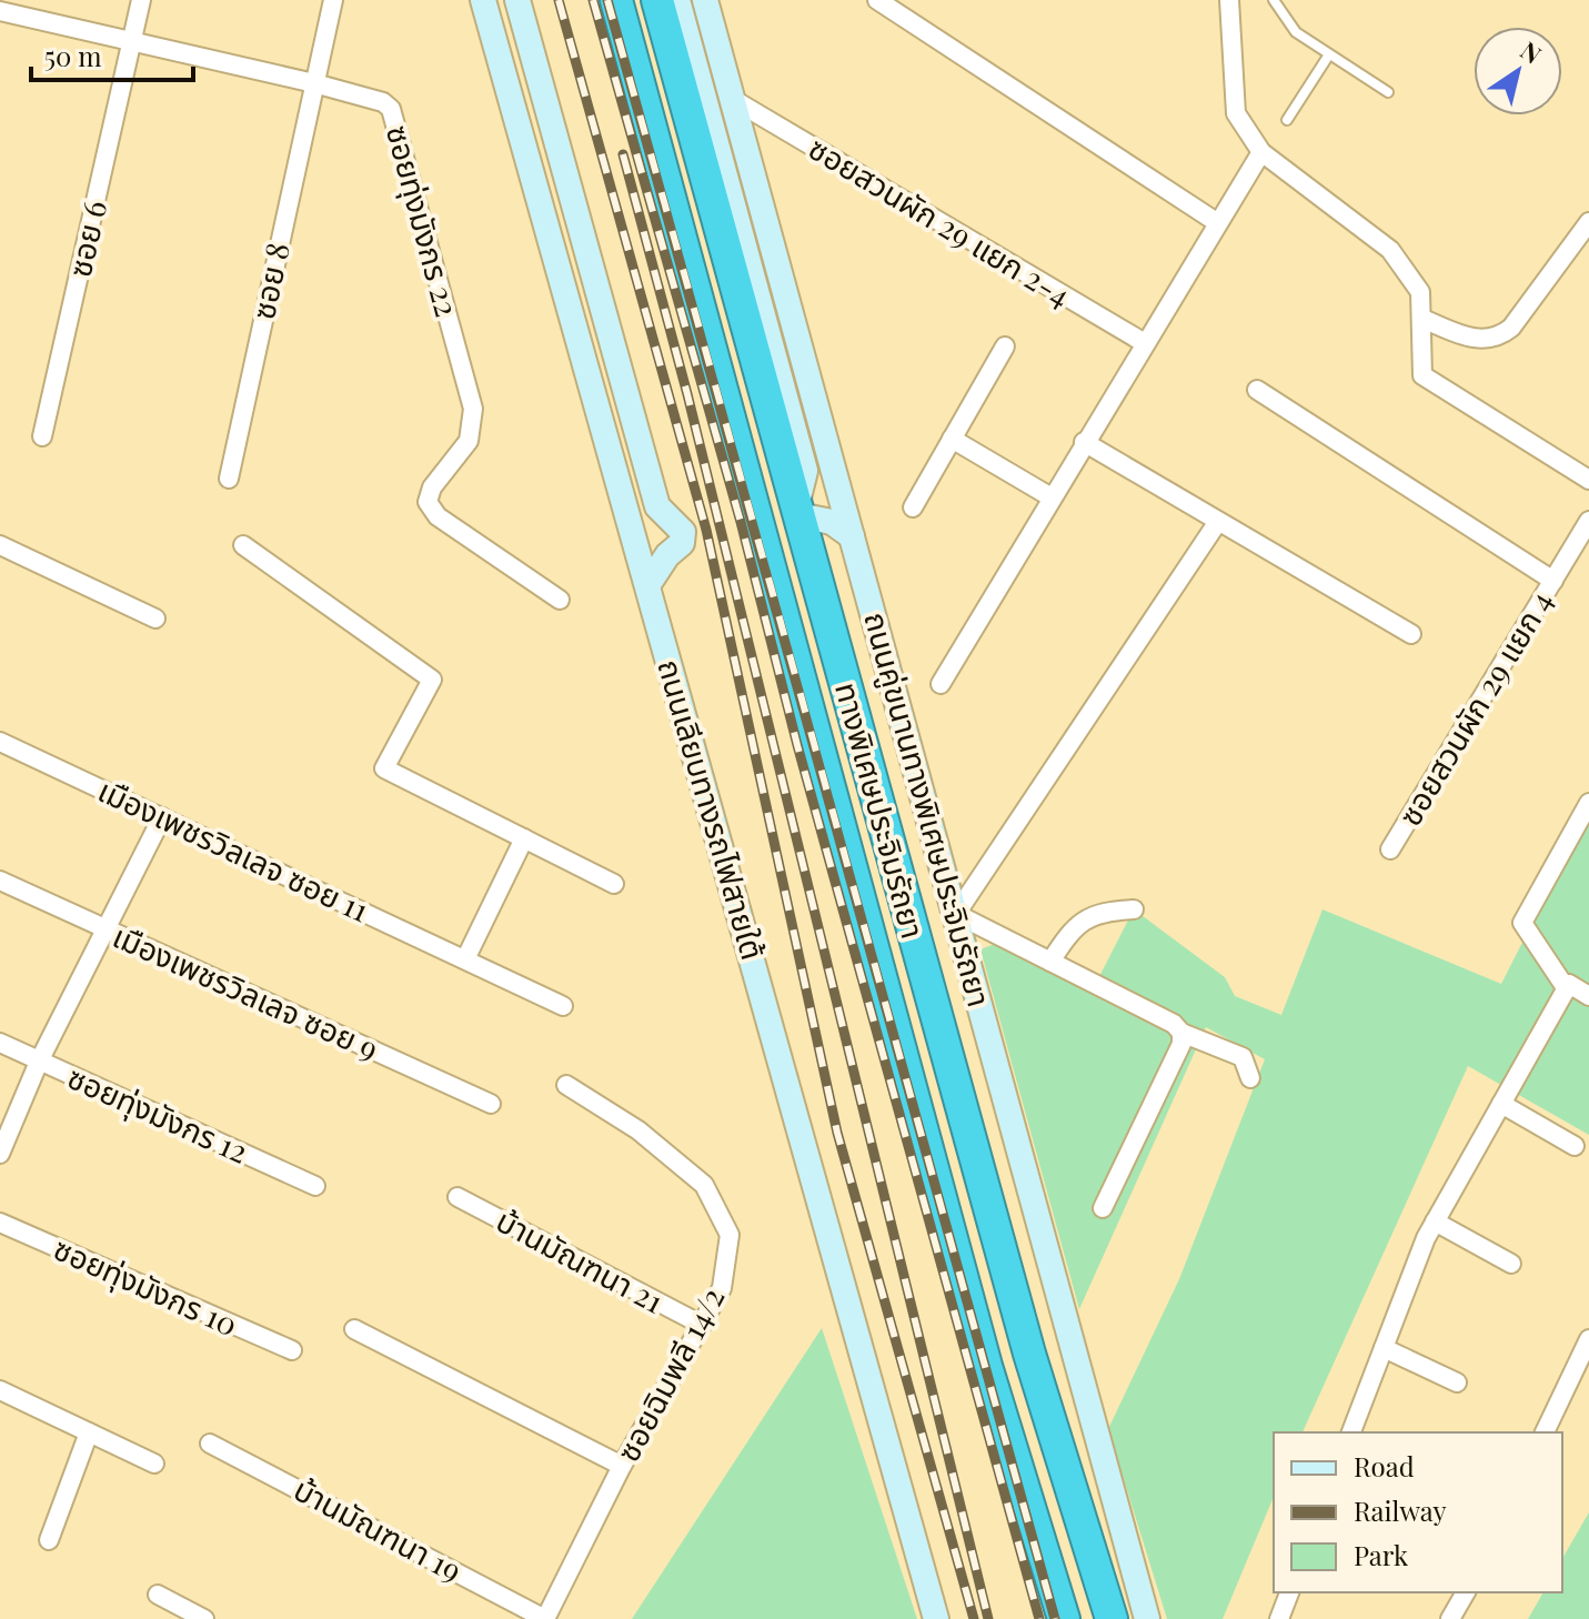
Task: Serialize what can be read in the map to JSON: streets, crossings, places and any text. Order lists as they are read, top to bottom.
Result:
{
  "streets": {
    "highway": ["ทางพิเศษประจิมรัถยา"],
    "main road": ["ถนนเลียบทางรถไฟสายใต้", "ถนนคู่ขนานทางพิเศษประจิมรัถยา"],
    "street": [
      "ซอยทุ่งมังกร 22",
      "ซอยสวนผัก 29 แยก 2-4",
      "ซอย 6",
      "ซอย 8",
      "ซอยสวนผัก 29 แยก 4",
      "เมืองเพชรวิลเลจ ซอย 11",
      "เมืองเพชรวิลเลจ ซอย 9",
      "ซอยทุ่งมังกร 12",
      "บ้านมัณฑนา 21",
      "ซอยทุ่งมังกร 10",
      "ซอยฉิมพลี 14/2",
      "บ้านมัณฑนา 19"
    ]
  },
  "crossings": [
    ["ซอยทุ่งมังกร 22", "ซอย 6"],
    ["ซอยทุ่งมังกร 22", "ซอย 8"],
    ["ซอยสวนผัก 29 แยก 2-4", "ถนนคู่ขนานทางพิเศษประจิมรัถยา"],
    ["บ้านมัณฑนา 21", "ซอยฉิมพลี 14/2"],
    ["ซอยฉิมพลี 14/2", "บ้านมัณฑนา 19"]
  ],
  "legend": ["Road", "Railway", "Park"],
  "scale_bar": "50 m",
  "north": "top right"
}
